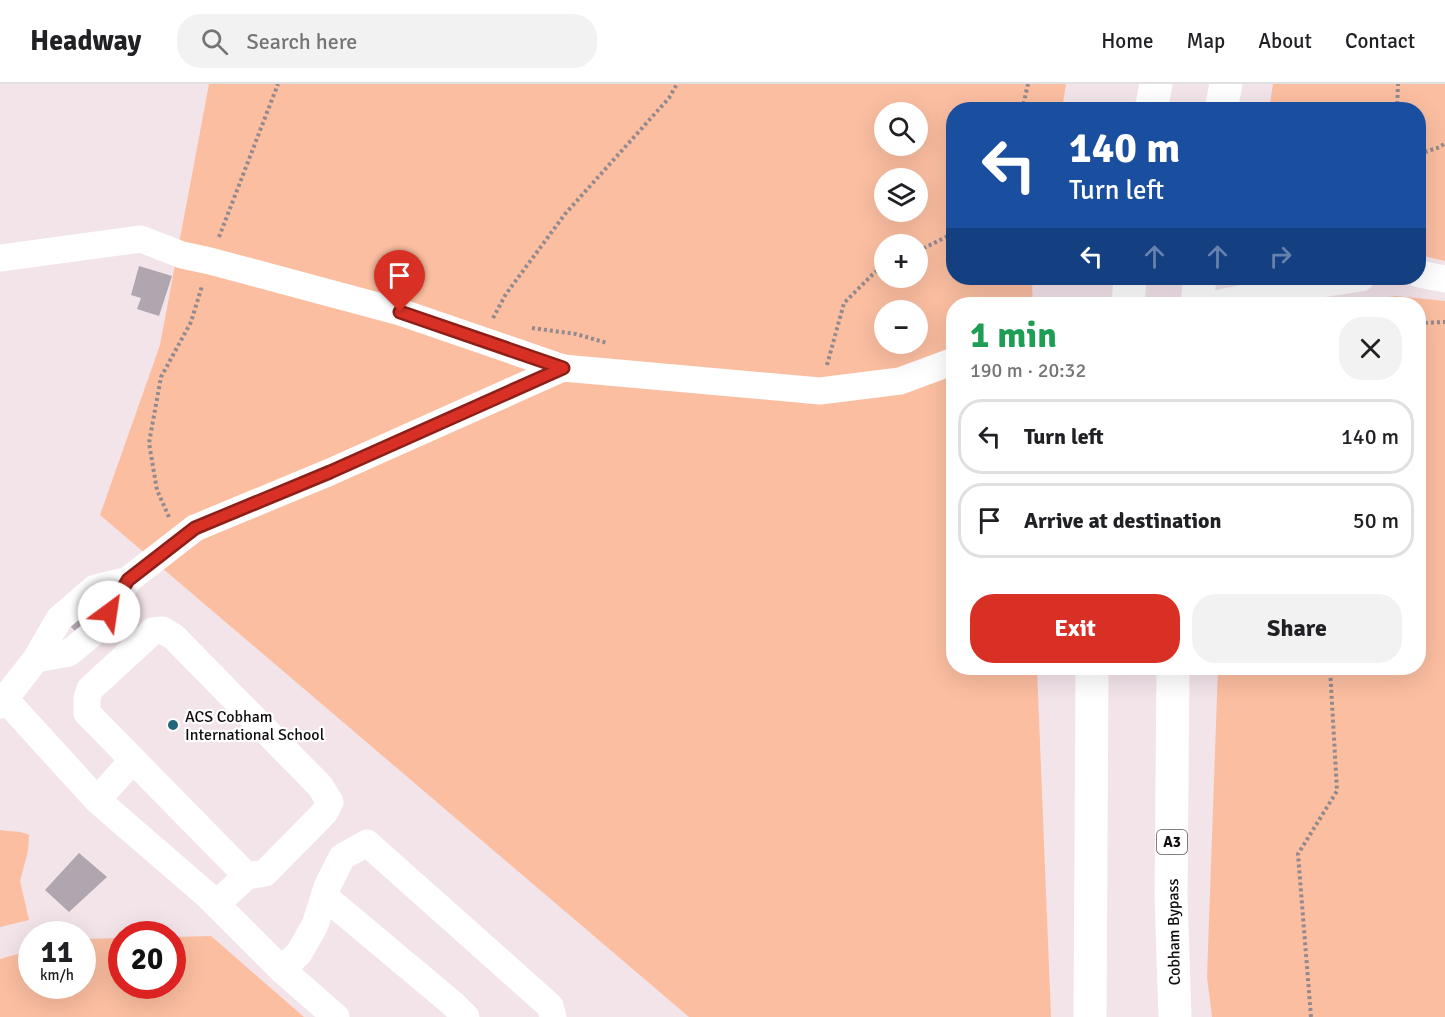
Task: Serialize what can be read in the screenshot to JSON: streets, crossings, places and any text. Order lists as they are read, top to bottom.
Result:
{
  "streets": {
    "highway": ["A3", "Cobham Bypass"]
  },
  "places": ["ACS Cobham International School"],
  "page": {
    "header": "Headway",
    "search": "Search here",
    "nav": [
      "Home",
      "Map",
      "About",
      "Contact"
    ],
    "map_buttons": ["+", "−"],
    "turn": ["140 m", "Turn left"],
    "heading": ["1 min", "190 m · 20:32"],
    "list": [
      {
        "name": "Turn left",
        "value": "140 m"
      },
      {
        "name": "Arrive at destination",
        "value": "50 m"
      }
    ],
    "buttons": ["Exit", "Share"],
    "speed": "11 km/h",
    "limit": "20"
  }
}
